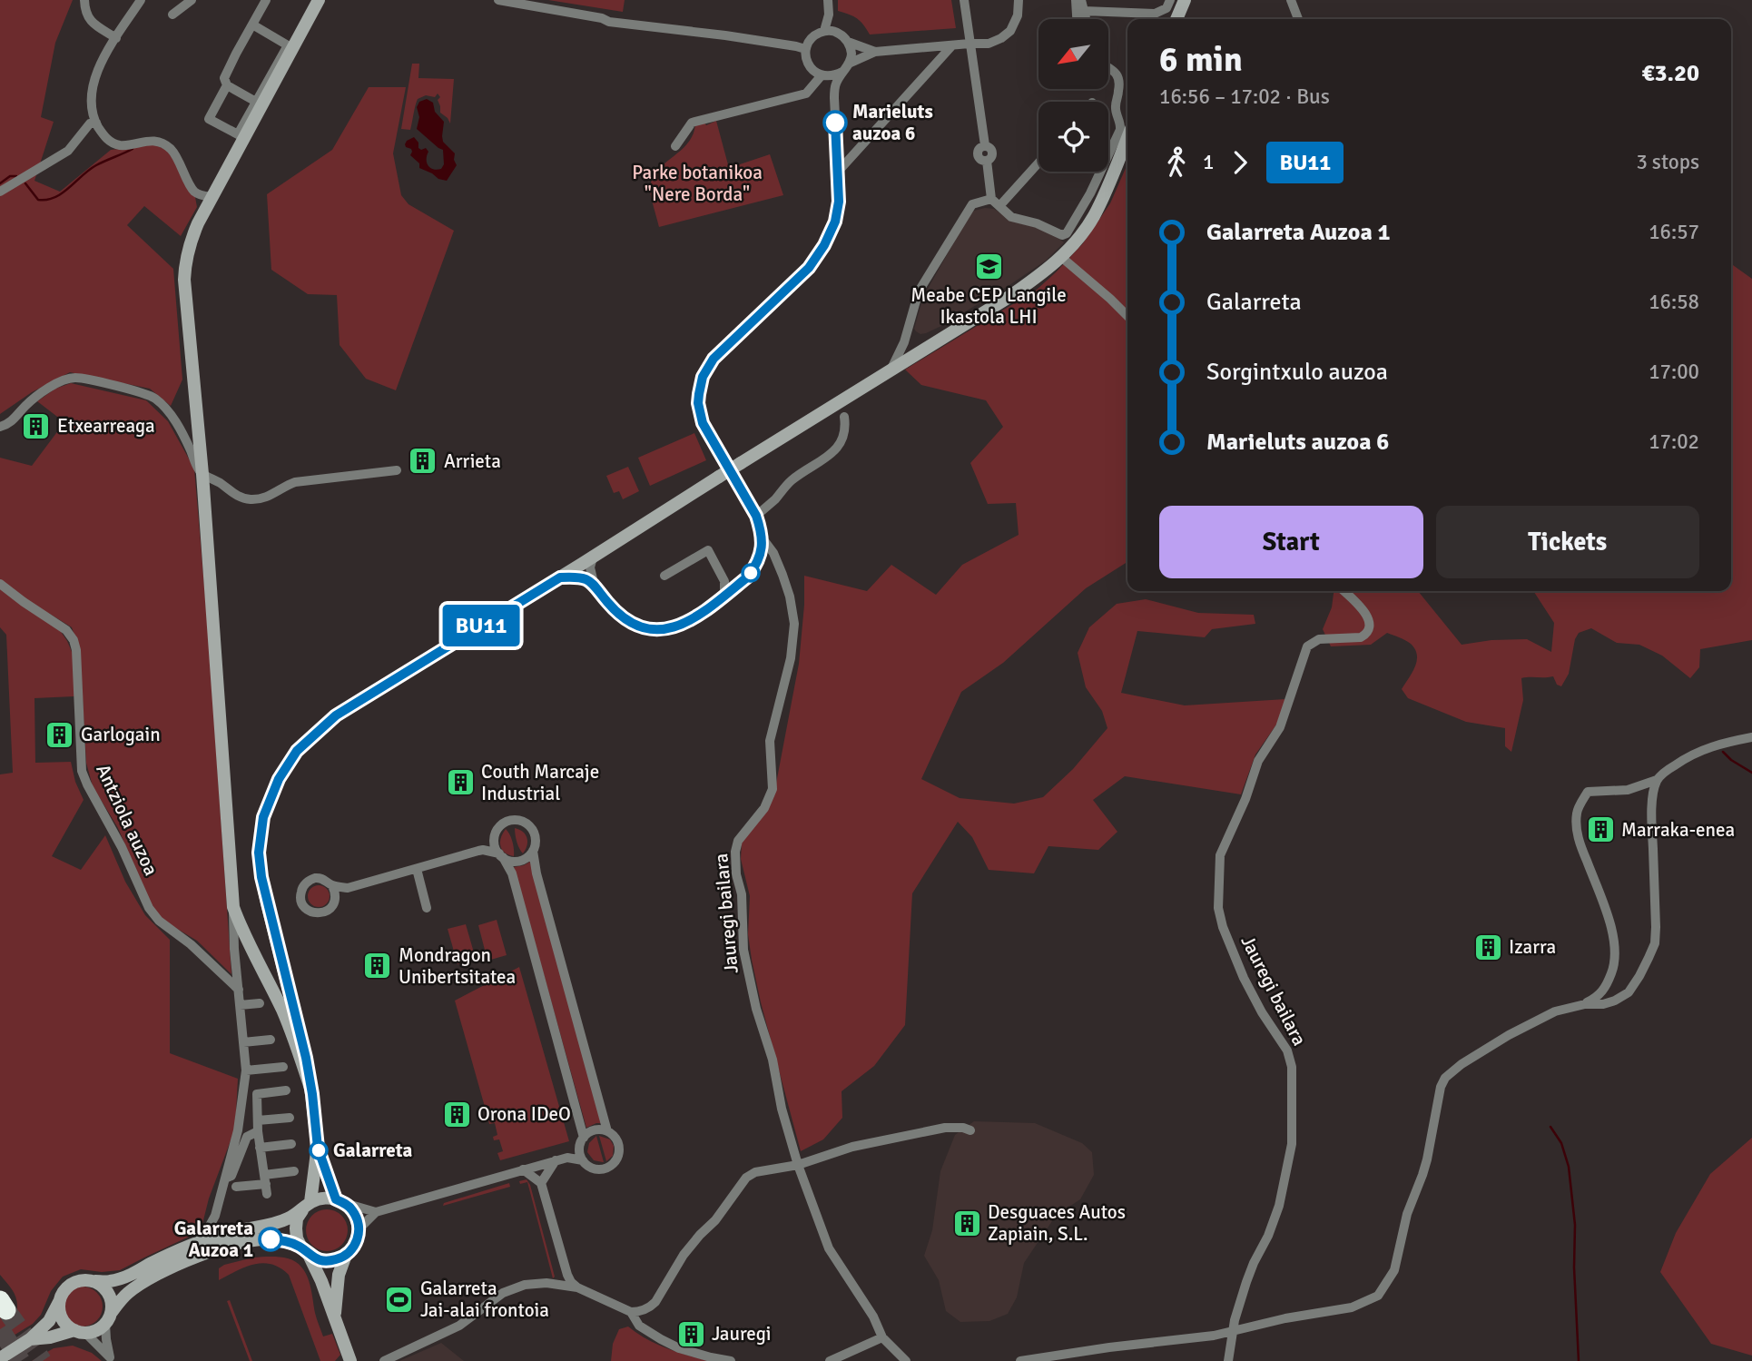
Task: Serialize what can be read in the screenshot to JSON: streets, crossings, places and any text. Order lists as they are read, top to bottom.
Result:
{
  "streets": {
    "street": ["Antziola auzoa", "Jauregi bailara"]
  },
  "parks": ["Parke botanikoa \"Nere Borda\""],
  "places": {
    "other": ["Marieluts auzoa 6", "Galarreta", "Galarreta Auzoa 1"],
    "school or university": ["Meabe CEP Langile Ikastola LHI"],
    "building": [
      "Etxearreaga",
      "Arrieta",
      "Garlogain",
      "Couth Marcaje Industrial",
      "Marraka-enea",
      "Izarra",
      "Mondragon Unibertsitatea",
      "Orona IDeO",
      "Desguaces Autos Zapiain, S.L.",
      "Jauregi"
    ],
    "sports": ["Galarreta Jai-alai frontoia"]
  },
  "lines": ["bus line BU11"],
  "north": "bottom left",
  "page": {
    "on_map": "BU11",
    "heading": ["6 min", "16:56 – 17:02 · Bus", "€3.20"],
    "legs": ["1", "BU11", "3 stops"],
    "list": [
      {
        "name": "Galarreta Auzoa 1",
        "value": "16:57"
      },
      {
        "name": "Galarreta",
        "value": "16:58"
      },
      {
        "name": "Sorgintxulo auzoa",
        "value": "17:00"
      },
      {
        "name": "Marieluts auzoa 6",
        "value": "17:02"
      }
    ],
    "buttons": ["Start", "Tickets"]
  }
}
